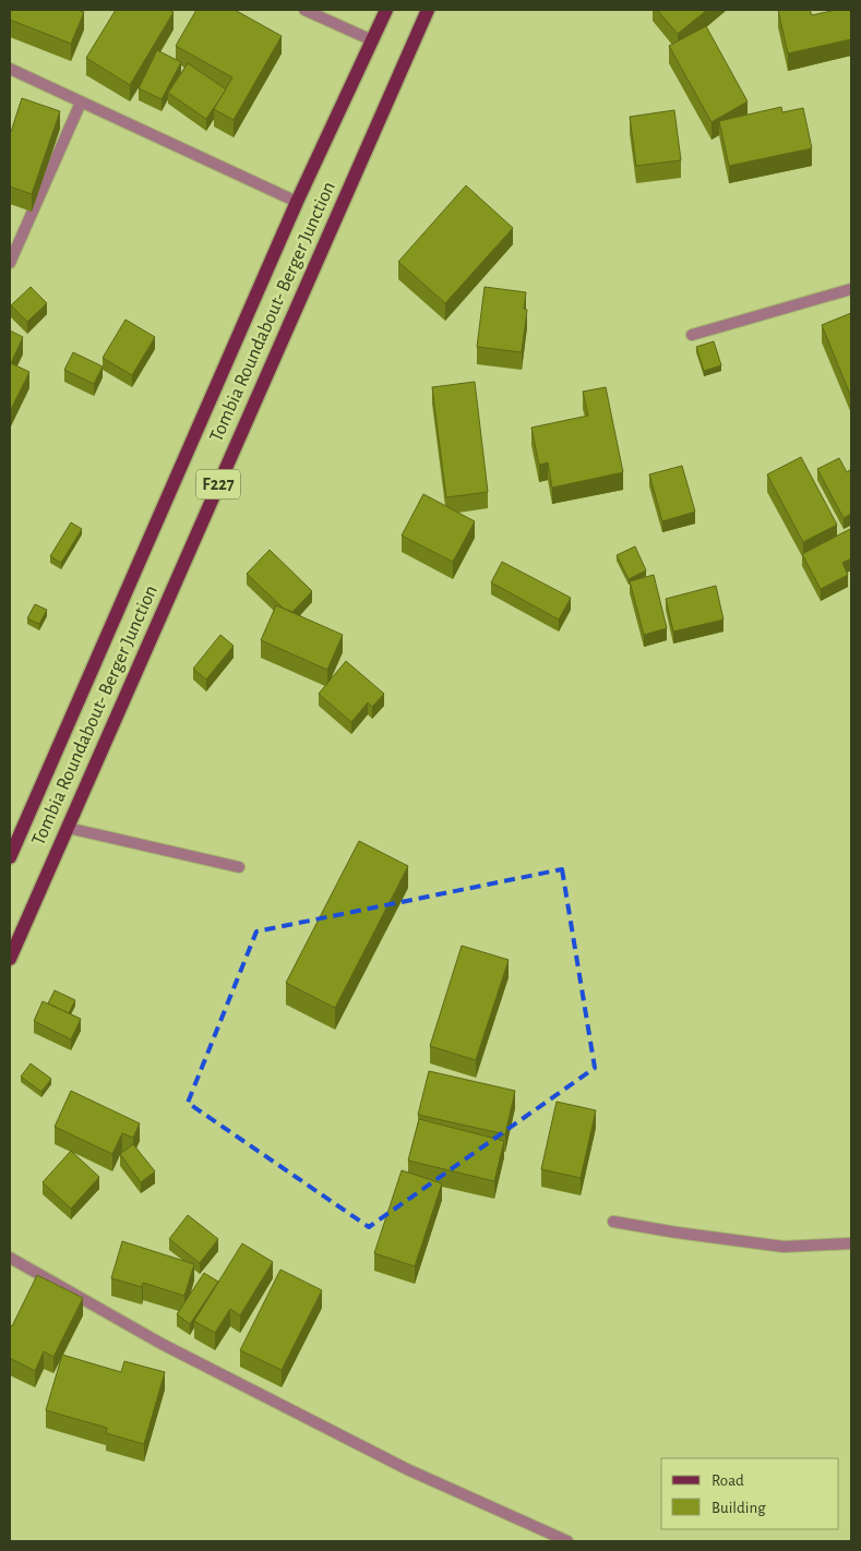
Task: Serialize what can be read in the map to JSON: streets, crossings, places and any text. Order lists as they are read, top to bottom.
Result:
{
  "streets": {
    "main road": ["Tombia Roundabout- Berger Junction", "F227"]
  },
  "legend": ["Road", "Building"]
}
